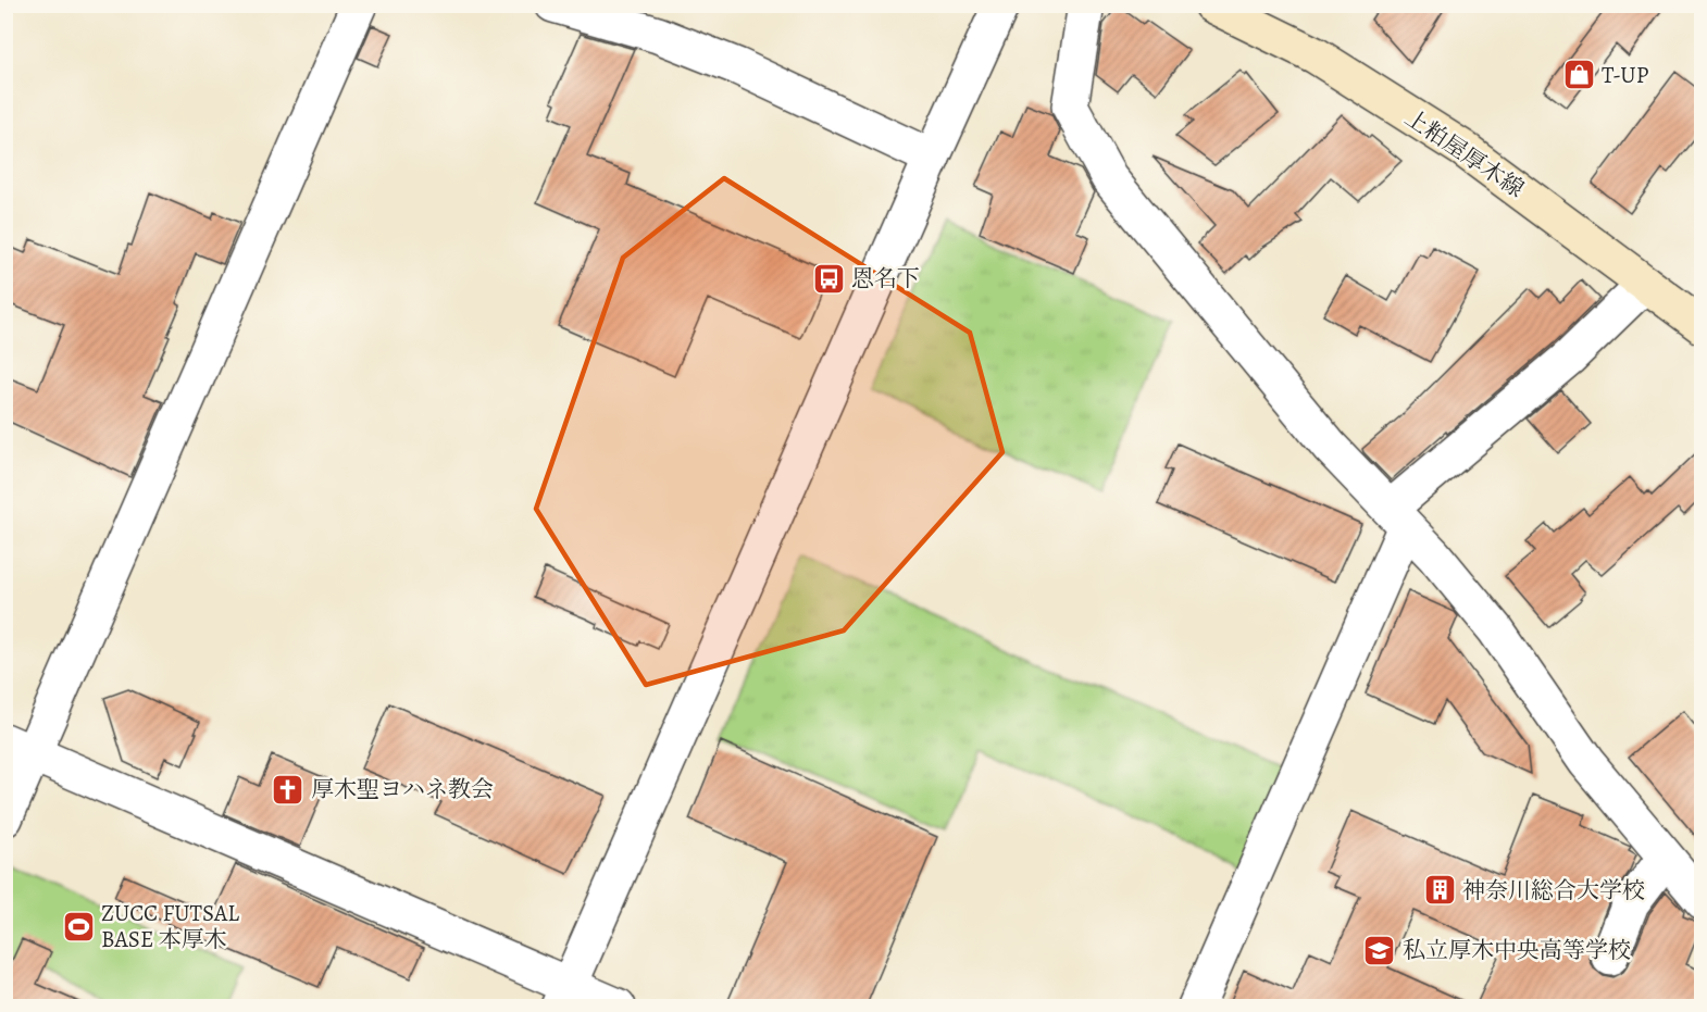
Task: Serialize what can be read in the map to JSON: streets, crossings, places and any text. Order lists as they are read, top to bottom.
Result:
{
  "streets": {
    "main road": ["上粕屋厚木線"]
  },
  "places": {
    "shop": ["T-UP"],
    "bus stop": ["恩名下"],
    "church": ["厚木聖ヨハネ教会"],
    "building": ["神奈川総合大学校"],
    "sports": ["ZUCC FUTSAL BASE 本厚木"],
    "school or university": ["私立厚木中央高等学校"]
  }
}
